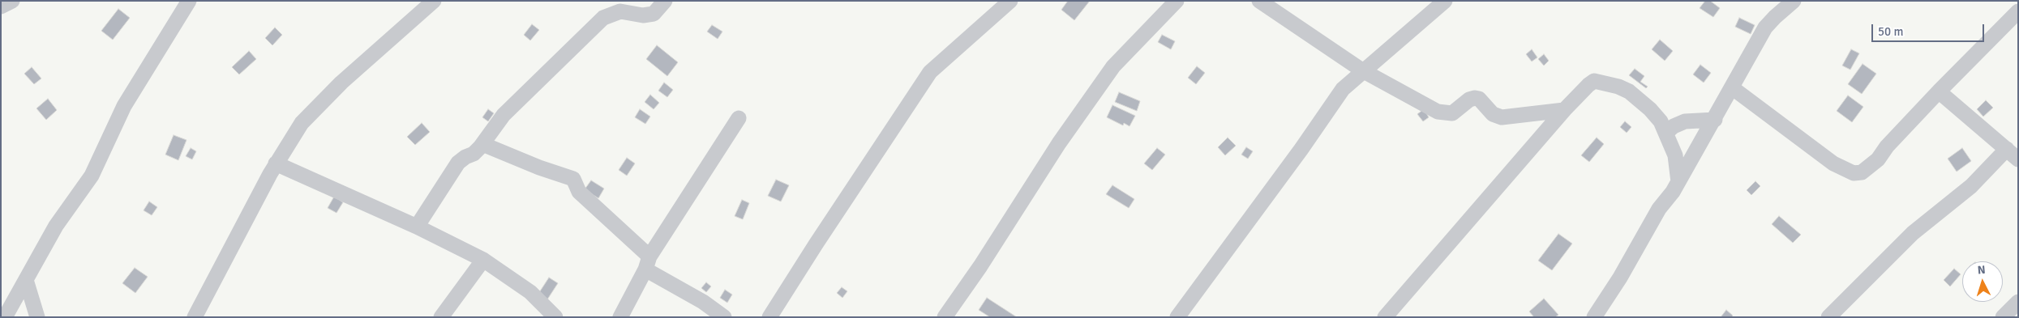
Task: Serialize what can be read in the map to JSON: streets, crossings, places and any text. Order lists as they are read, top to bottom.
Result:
{
  "scale_bar": "50 m",
  "north": "top"
}
